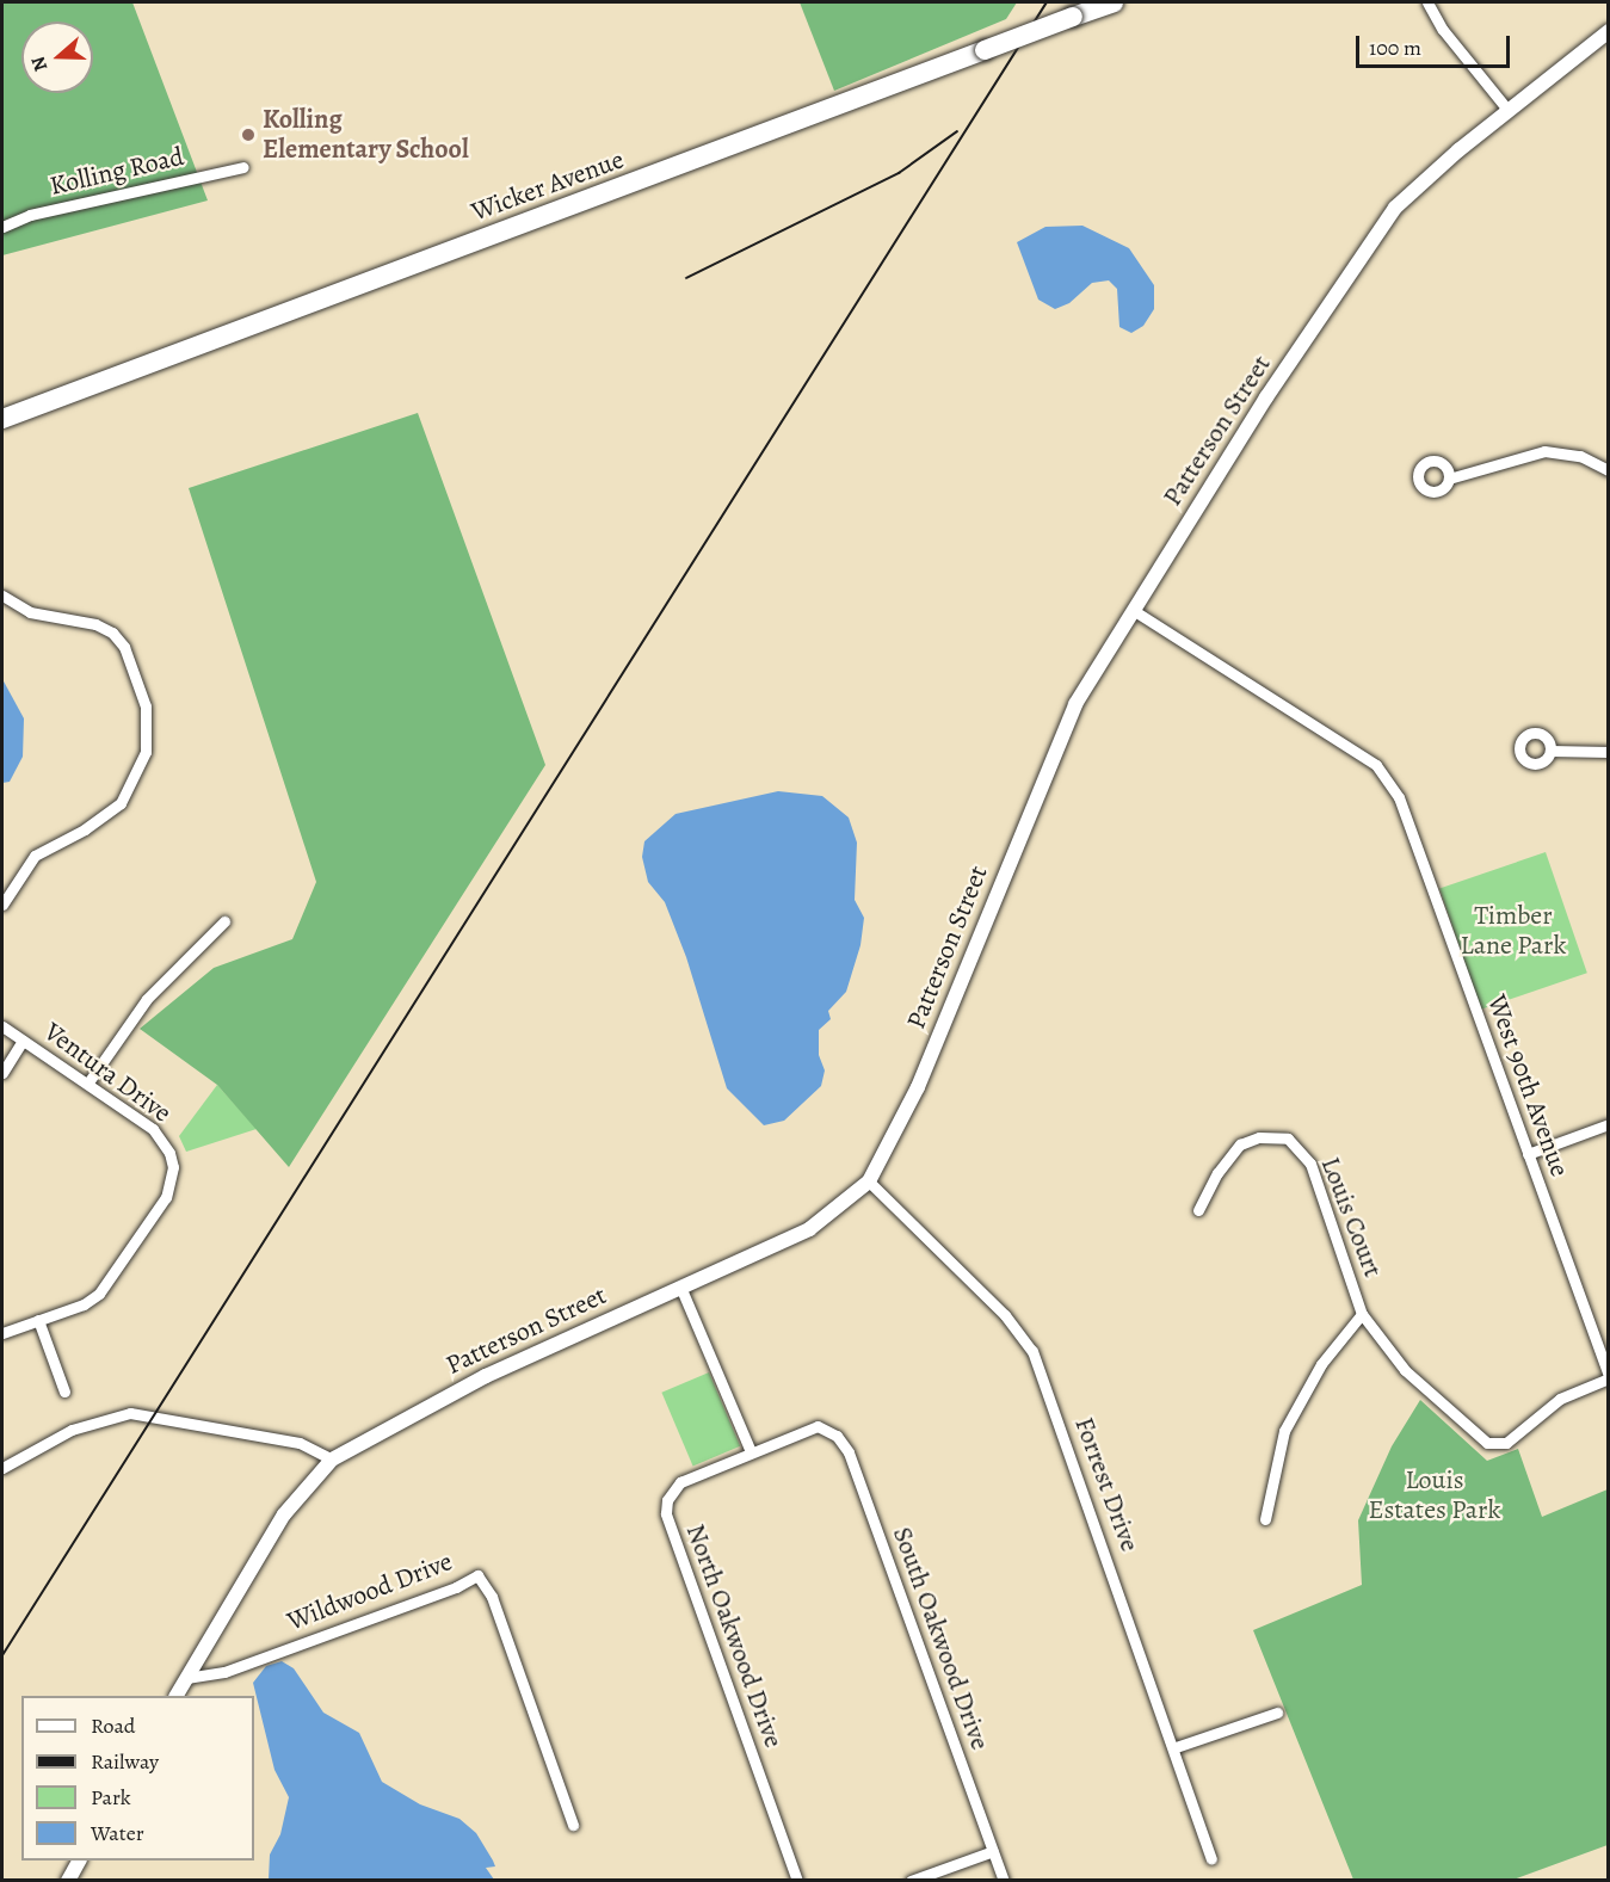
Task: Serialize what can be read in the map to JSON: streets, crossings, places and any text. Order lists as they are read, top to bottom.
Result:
{
  "streets": {
    "highway": ["Wicker Avenue"],
    "street": [
      "Kolling Road",
      "Patterson Street",
      "Ventura Drive",
      "West 90th Avenue",
      "Louis Court",
      "Forrest Drive",
      "Wildwood Drive",
      "North Oakwood Drive",
      "South Oakwood Drive"
    ]
  },
  "crossings": [
    ["Patterson Street", "West 90th Avenue"],
    ["Patterson Street", "Forrest Drive"],
    ["Patterson Street", "Wildwood Drive"],
    ["North Oakwood Drive", "South Oakwood Drive"]
  ],
  "parks": ["Timber Lane Park", "Louis Estates Park"],
  "places": ["Kolling Elementary School"],
  "legend": [
    "Road",
    "Railway",
    "Park",
    "Water"
  ],
  "scale_bar": "100 m",
  "north": "left"
}
